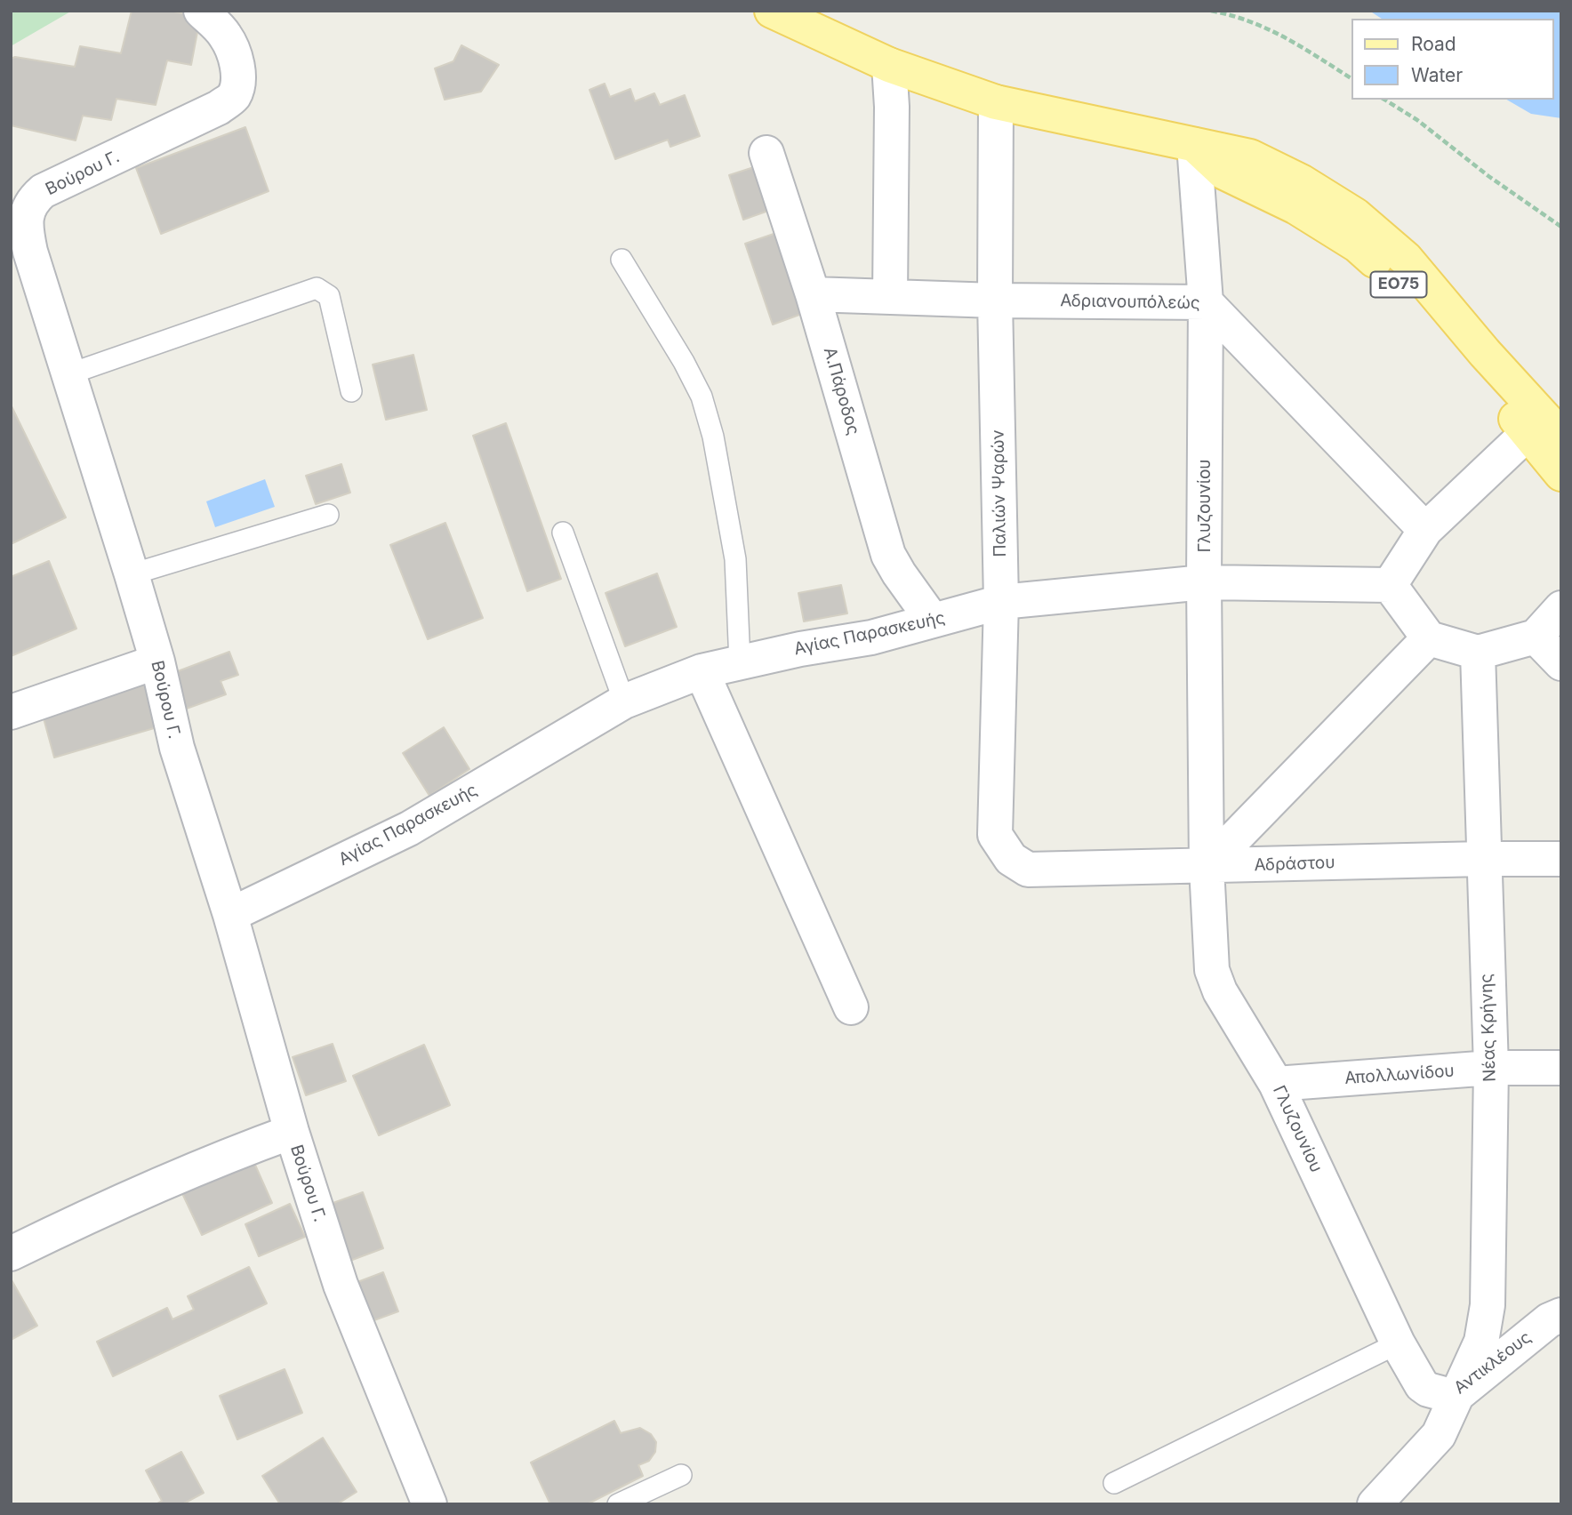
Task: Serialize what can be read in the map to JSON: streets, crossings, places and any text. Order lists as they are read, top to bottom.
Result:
{
  "streets": {
    "main road": ["ΕΟ75"],
    "street": [
      "Βούρου Γ.",
      "Αδριανουπόλεώς",
      "Α.Πάροδος",
      "Παλιών Ψαρών",
      "Γλυζουνίου",
      "Αγίας Παρασκευής",
      "Αδράστου",
      "Νέας Κρήνης",
      "Απολλωνίδου",
      "Αντικλέους"
    ]
  },
  "crossings": [
    ["Βούρου Γ.", "Αγίας Παρασκευής"],
    ["ΕΟ75", "Γλυζουνίου"],
    ["Αδριανουπόλεώς", "Α.Πάροδος"],
    ["Αδριανουπόλεώς", "Παλιών Ψαρών"],
    ["Αδριανουπόλεώς", "Γλυζουνίου"],
    ["Α.Πάροδος", "Αγίας Παρασκευής"],
    ["Παλιών Ψαρών", "Αγίας Παρασκευής"],
    ["Παλιών Ψαρών", "Αδράστου"],
    ["Γλυζουνίου", "Αγίας Παρασκευής"],
    ["Γλυζουνίου", "Αδράστου"],
    ["Γλυζουνίου", "Απολλωνίδου"],
    ["Γλυζουνίου", "Αντικλέους"],
    ["Αδράστου", "Νέας Κρήνης"],
    ["Νέας Κρήνης", "Απολλωνίδου"],
    ["Νέας Κρήνης", "Αντικλέους"]
  ],
  "legend": ["Road", "Water"]
}
